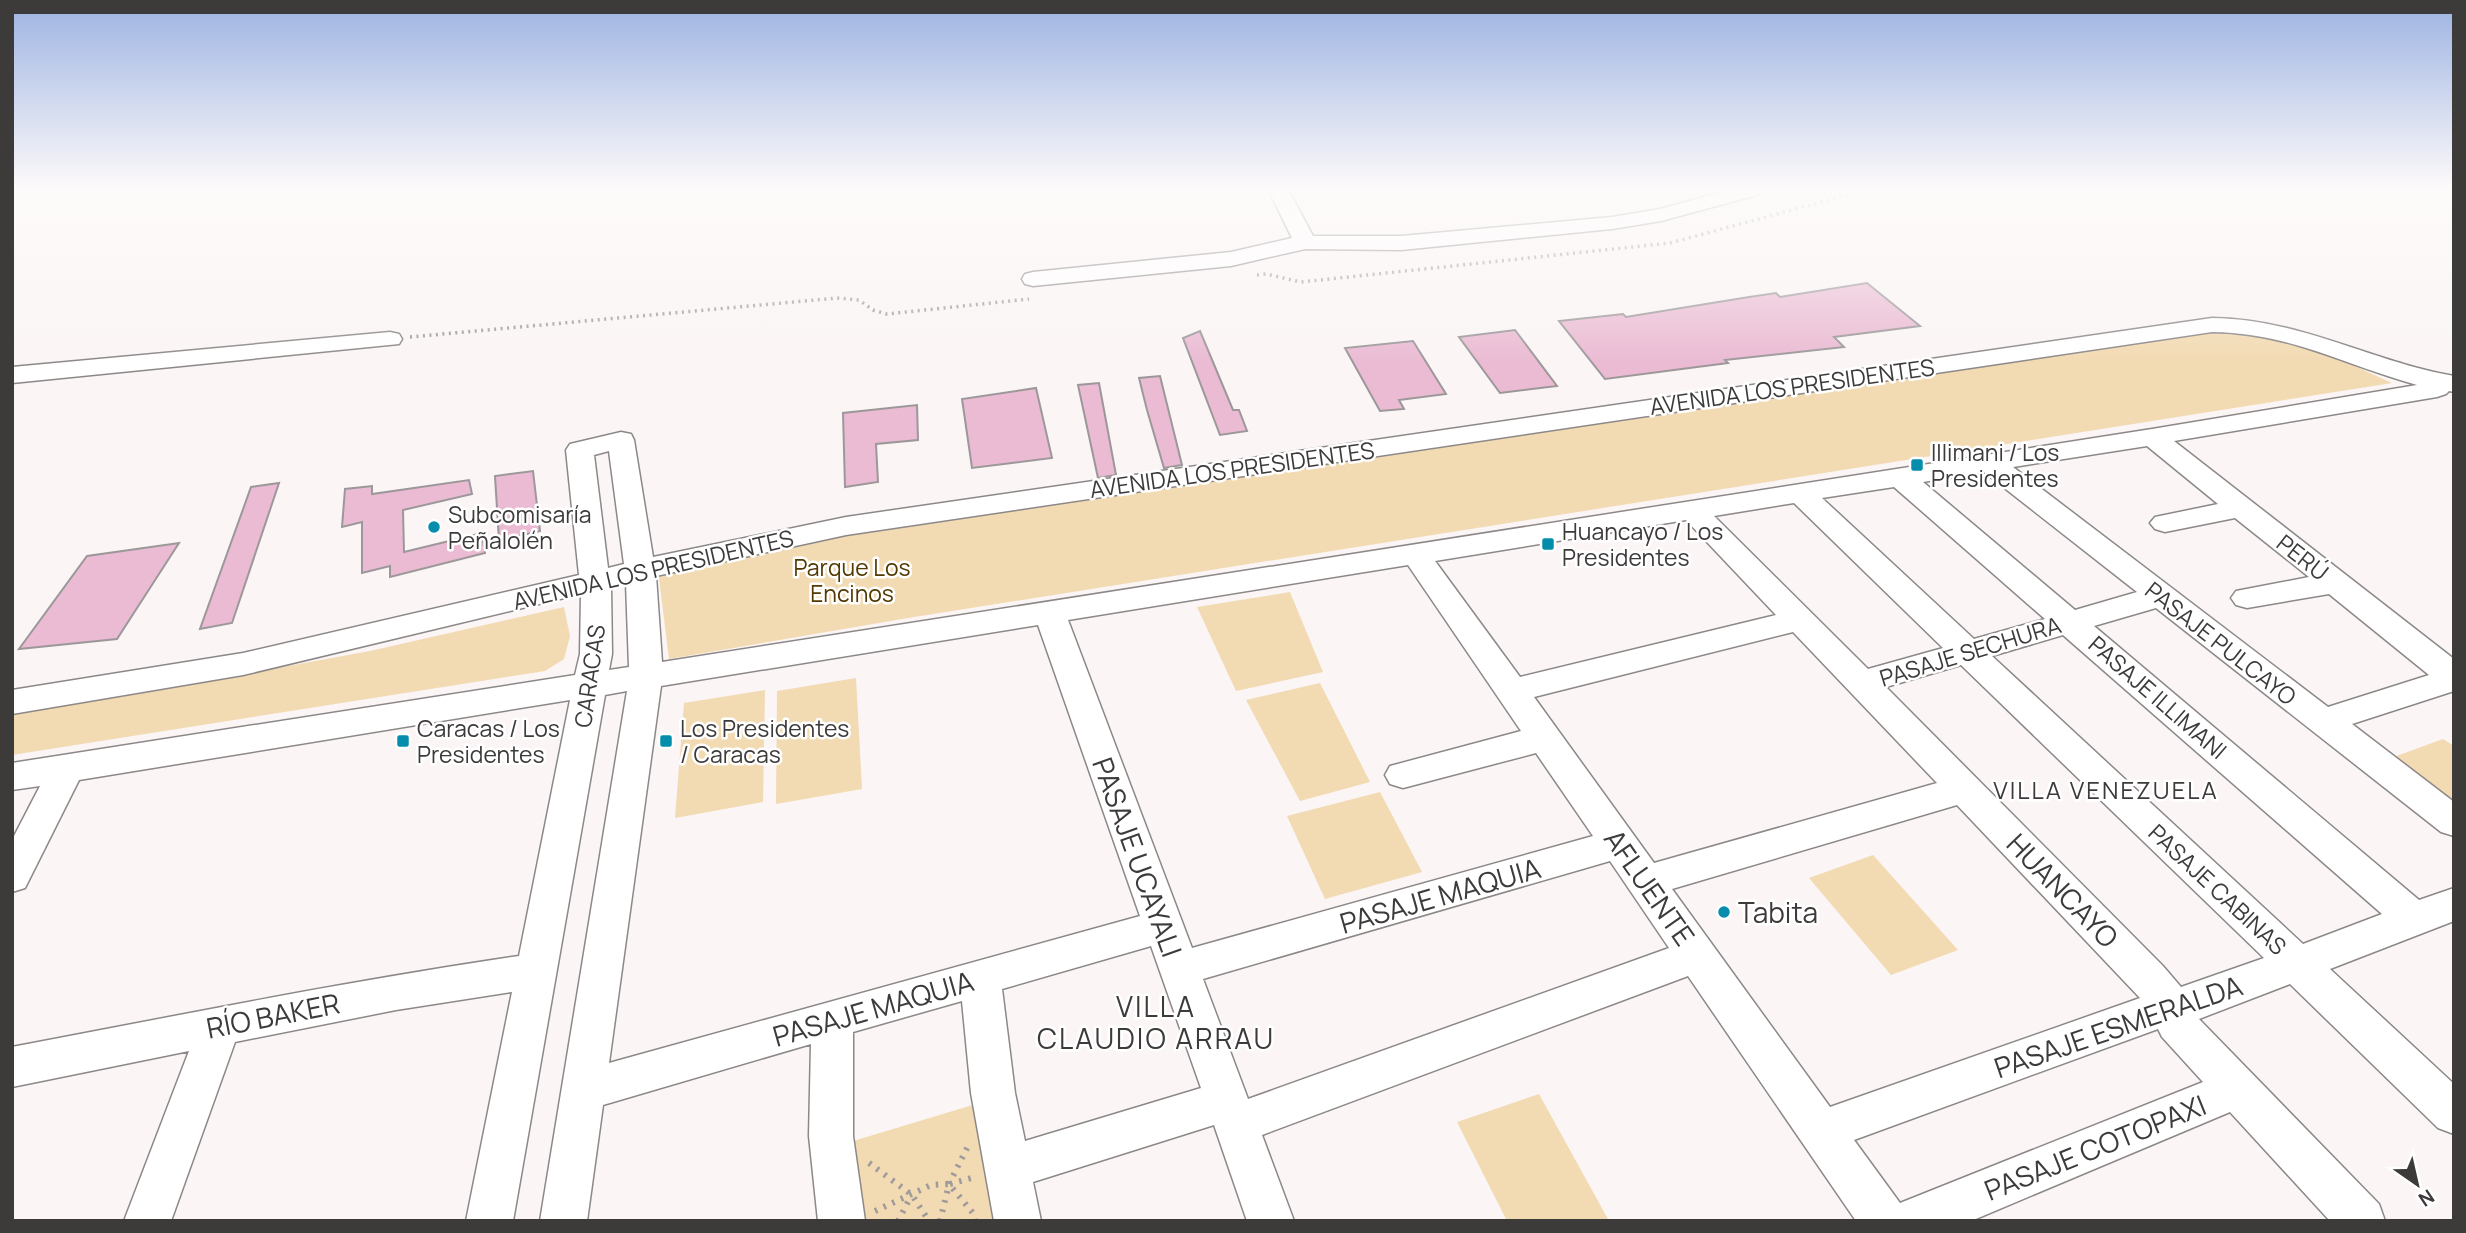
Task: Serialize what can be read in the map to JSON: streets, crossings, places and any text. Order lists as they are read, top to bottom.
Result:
{
  "streets": {
    "street": [
      "AVENIDA LOS PRESIDENTES",
      "PERÚ",
      "PASAJE PULCAYO",
      "PASAJE SECHURA",
      "CARACAS",
      "PASAJE ILLIMANI",
      "PASAJE UCAYALI",
      "AFLUENTE",
      "PASAJE CABINAS",
      "HUANCAYO",
      "PASAJE MAQUIA",
      "RÍO BAKER",
      "PASAJE ESMERALDA",
      "PASAJE COTOPAXI"
    ]
  },
  "crossings": [
    ["AVENIDA LOS PRESIDENTES", "PERÚ"],
    ["AVENIDA LOS PRESIDENTES", "PASAJE PULCAYO"],
    ["AVENIDA LOS PRESIDENTES", "CARACAS"],
    ["AVENIDA LOS PRESIDENTES", "PASAJE ILLIMANI"],
    ["AVENIDA LOS PRESIDENTES", "PASAJE UCAYALI"],
    ["AVENIDA LOS PRESIDENTES", "AFLUENTE"],
    ["AVENIDA LOS PRESIDENTES", "PASAJE CABINAS"],
    ["AVENIDA LOS PRESIDENTES", "HUANCAYO"],
    ["PASAJE PULCAYO", "PASAJE SECHURA"],
    ["PASAJE SECHURA", "PASAJE ILLIMANI"],
    ["PASAJE SECHURA", "PASAJE CABINAS"],
    ["PASAJE SECHURA", "HUANCAYO"],
    ["CARACAS", "PASAJE MAQUIA"],
    ["CARACAS", "RÍO BAKER"],
    ["PASAJE ILLIMANI", "PASAJE ESMERALDA"],
    ["PASAJE UCAYALI", "PASAJE MAQUIA"],
    ["AFLUENTE", "PASAJE MAQUIA"],
    ["AFLUENTE", "PASAJE ESMERALDA"],
    ["PASAJE CABINAS", "PASAJE ESMERALDA"],
    ["HUANCAYO", "PASAJE ESMERALDA"],
    ["HUANCAYO", "PASAJE COTOPAXI"]
  ],
  "districts": ["VILLA VENEZUELA", "VILLA CLAUDIO ARRAU"],
  "parks": ["Parque Los Encinos"],
  "places": {
    "transit": [
      "Illimani / Los Presidentes",
      "Huancayo / Los Presidentes",
      "Caracas / Los Presidentes",
      "Los Presidentes / Caracas"
    ],
    "other": ["Subcomisaría Peñalolén", "Tabita"]
  },
  "north": "bottom right"
}
